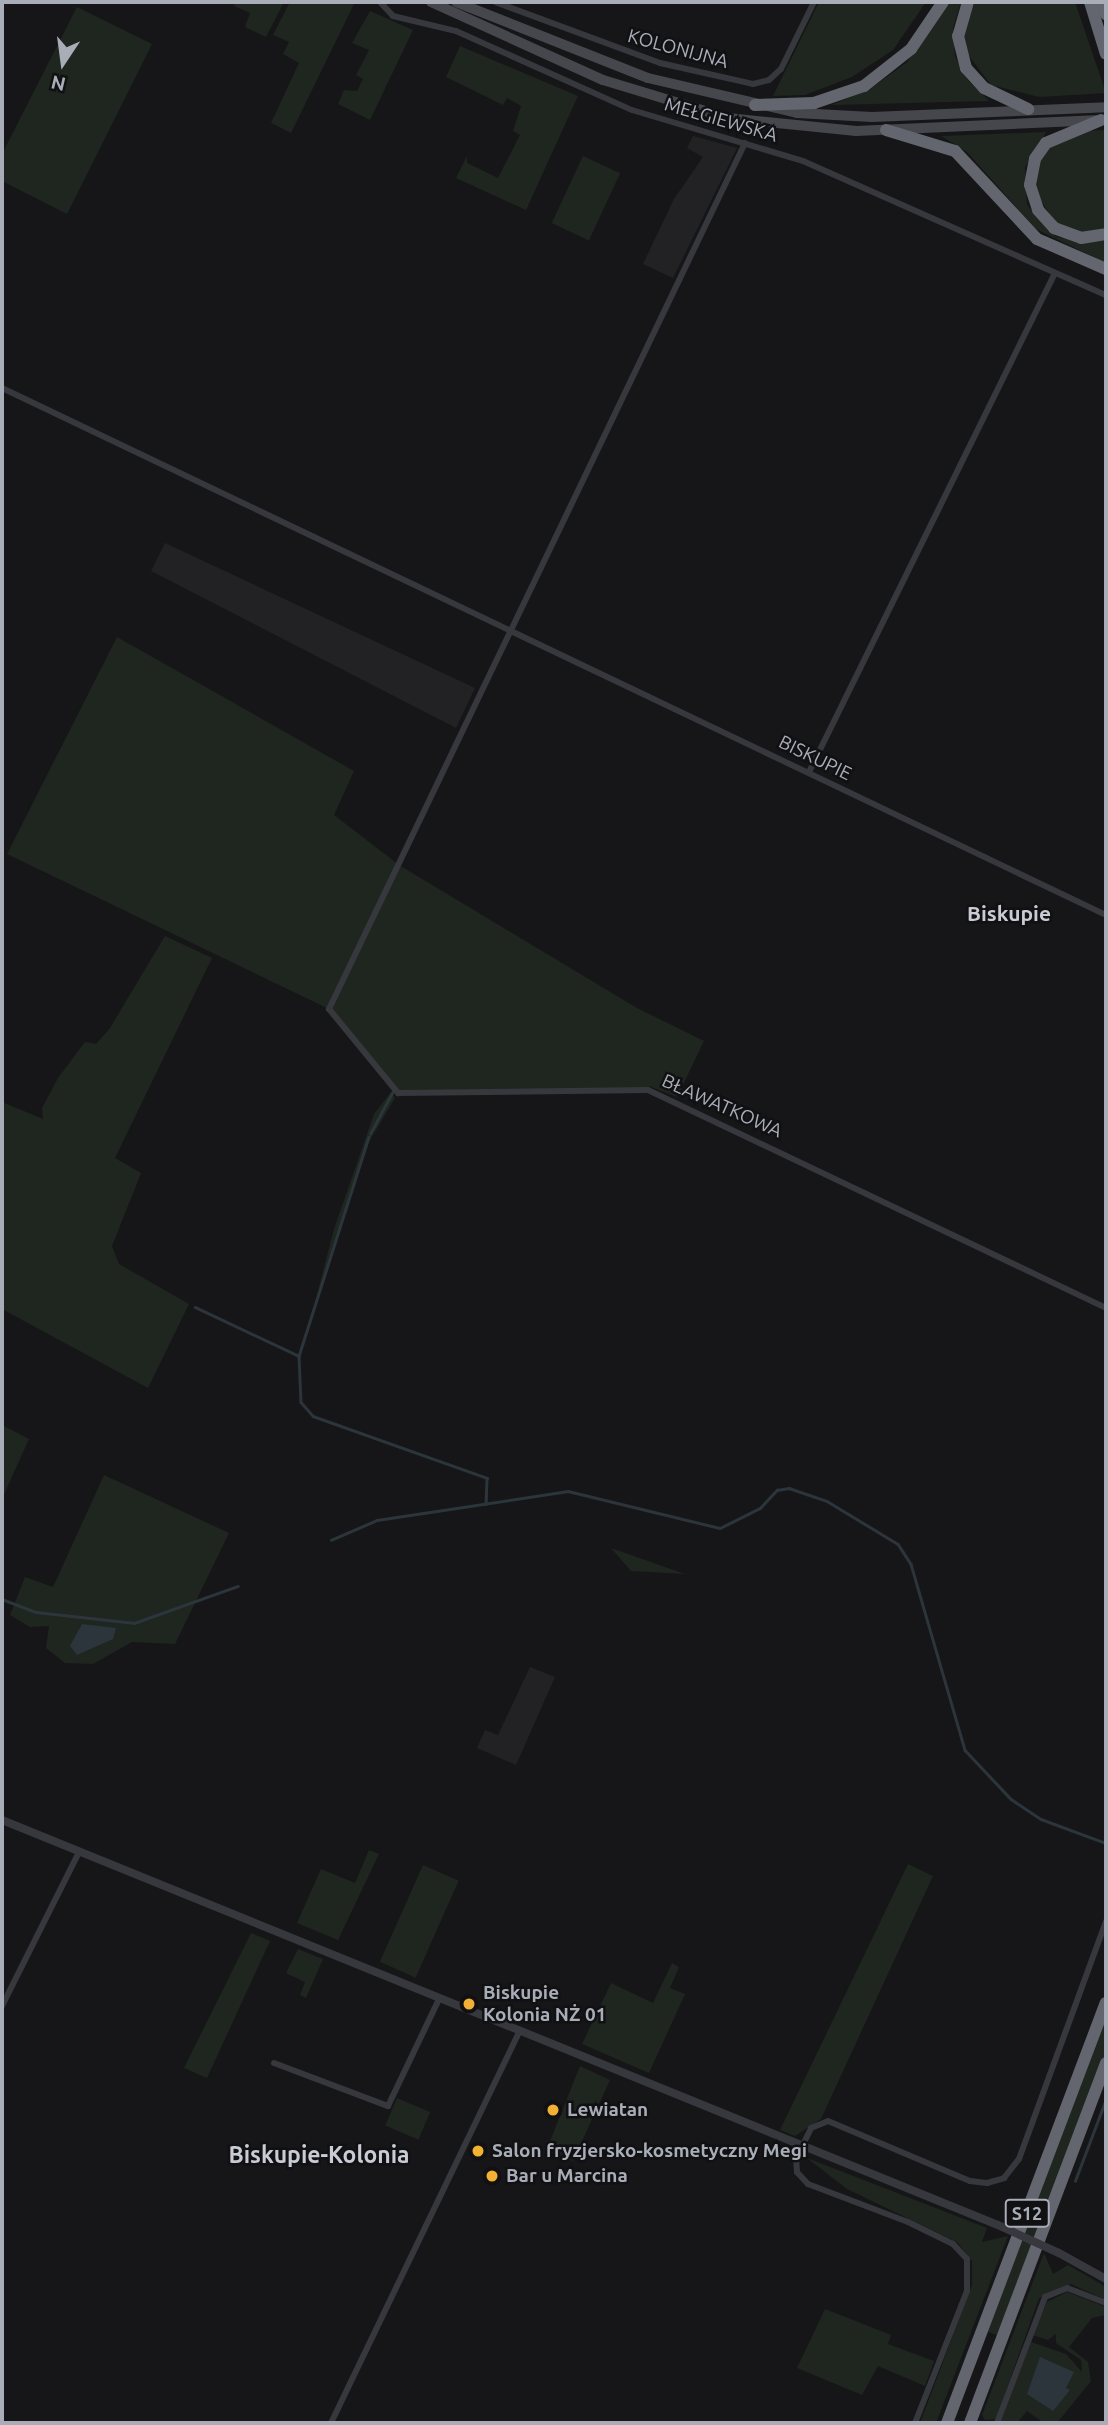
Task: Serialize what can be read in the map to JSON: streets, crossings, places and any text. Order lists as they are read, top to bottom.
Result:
{
  "streets": {
    "highway": ["S12"],
    "street": [
      "KOLONIJNA",
      "MEŁGIEWSKA",
      "BISKUPIE",
      "BŁAWATKOWA"
    ]
  },
  "crossings": [
    ["BISKUPIE", "BŁAWATKOWA"]
  ],
  "districts": ["Biskupie", "Biskupie-Kolonia"],
  "places": [
    "Biskupie Kolonia NŻ 01",
    "Lewiatan",
    "Salon fryzjersko-kosmetyczny Megi",
    "Bar u Marcina"
  ],
  "north": "bottom"
}
